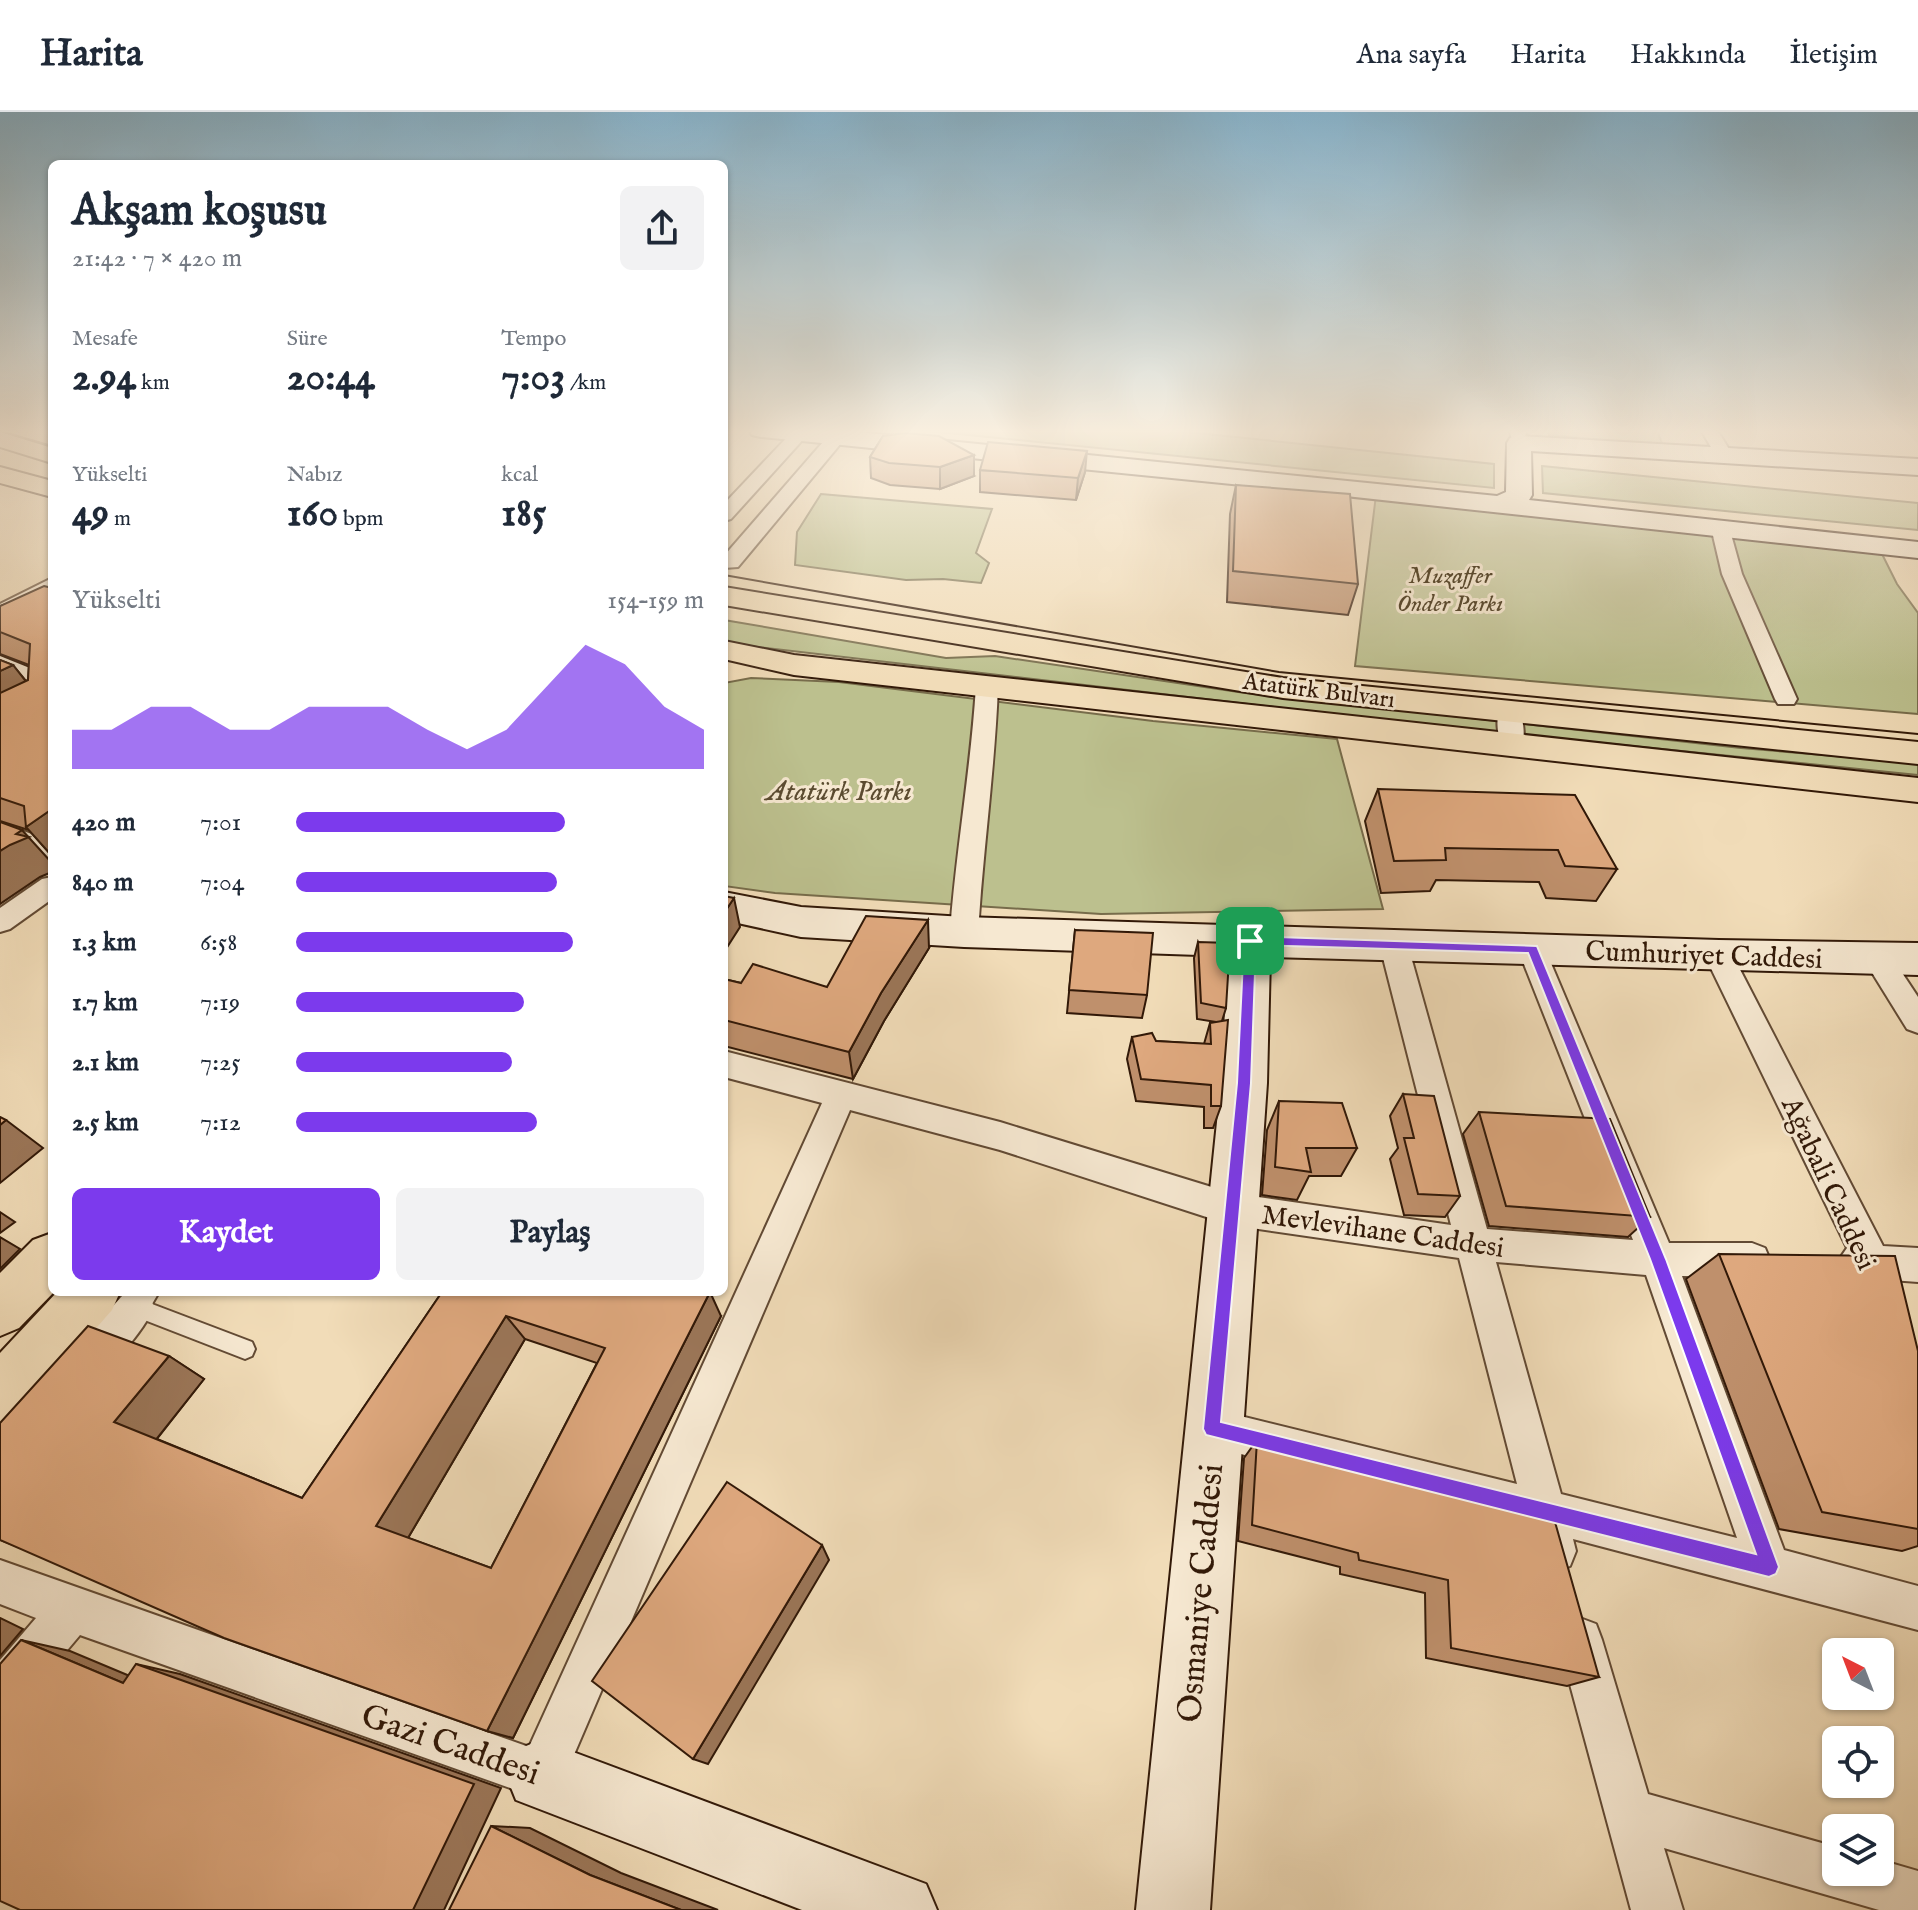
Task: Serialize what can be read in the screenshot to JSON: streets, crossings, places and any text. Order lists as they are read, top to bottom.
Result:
{
  "streets": {
    "main road": [
      "Atatürk Bulvarı",
      "Cumhuriyet Caddesi",
      "Osmaniye Caddesi",
      "Gazi Caddesi"
    ],
    "street": ["Ağabali Caddesi", "Mevlevihane Caddesi"]
  },
  "crossings": [
    ["Cumhuriyet Caddesi", "Ağabali Caddesi"],
    ["Cumhuriyet Caddesi", "Osmaniye Caddesi"],
    ["Mevlevihane Caddesi", "Osmaniye Caddesi"]
  ],
  "parks": ["Muzaffer Önder Parkı", "Atatürk Parkı"],
  "north": "top left",
  "page": {
    "header": "Harita",
    "nav": [
      "Ana sayfa",
      "Harita",
      "Hakkında",
      "İletişim"
    ],
    "heading": ["Akşam koşusu", "21:42 · 7 × 420 m"],
    "stats": [
      ["Mesafe", "2.94 km"],
      ["Süre", "20:44"],
      ["Tempo", "7:03 /km"],
      ["Yükselti", "49 m"],
      ["Nabız", "160 bpm"],
      ["kcal", "185"]
    ],
    "chart": ["Yükselti", "154–159 m"],
    "list": [
      {
        "name": "420 m",
        "note": "7:01"
      },
      {
        "name": "840 m",
        "note": "7:04"
      },
      {
        "name": "1.3 km",
        "note": "6:58"
      },
      {
        "name": "1.7 km",
        "note": "7:19"
      },
      {
        "name": "2.1 km",
        "note": "7:25"
      },
      {
        "name": "2.5 km",
        "note": "7:12"
      }
    ],
    "buttons": ["Kaydet", "Paylaş"]
  }
}
